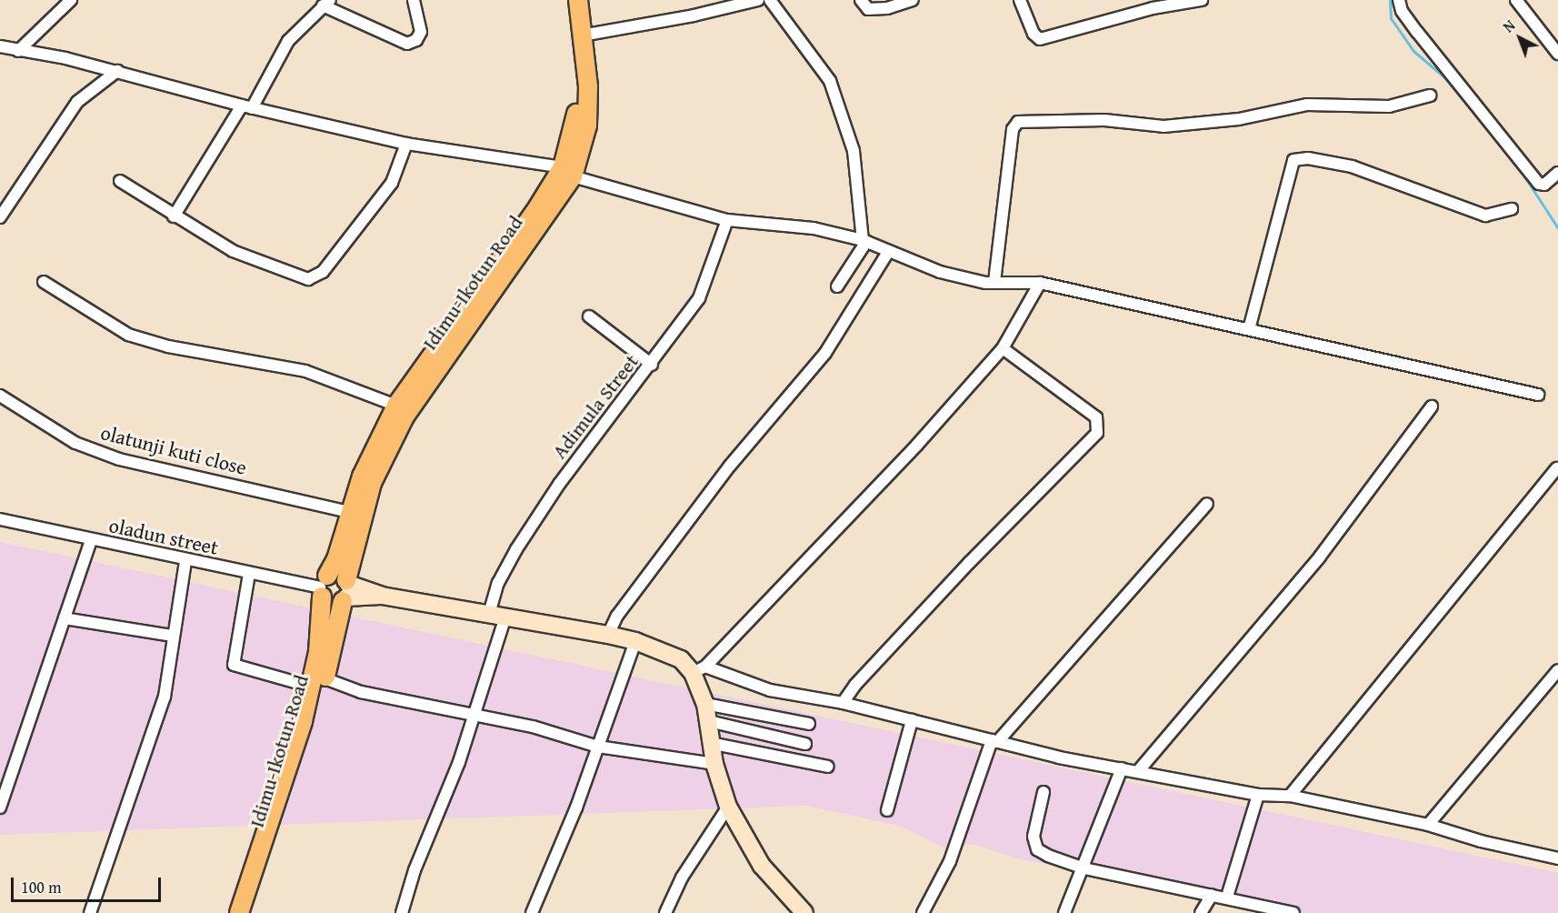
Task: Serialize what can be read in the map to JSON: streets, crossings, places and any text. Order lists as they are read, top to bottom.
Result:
{
  "streets": {
    "main road": ["Idimu-Ikotun Road"],
    "street": ["Adimula Street", "olatunji kuti close", "oladun street"]
  },
  "crossings": [
    ["Idimu-Ikotun Road", "olatunji kuti close"],
    ["Idimu-Ikotun Road", "oladun street"]
  ],
  "scale_bar": "100 m",
  "north": "top left"
}
